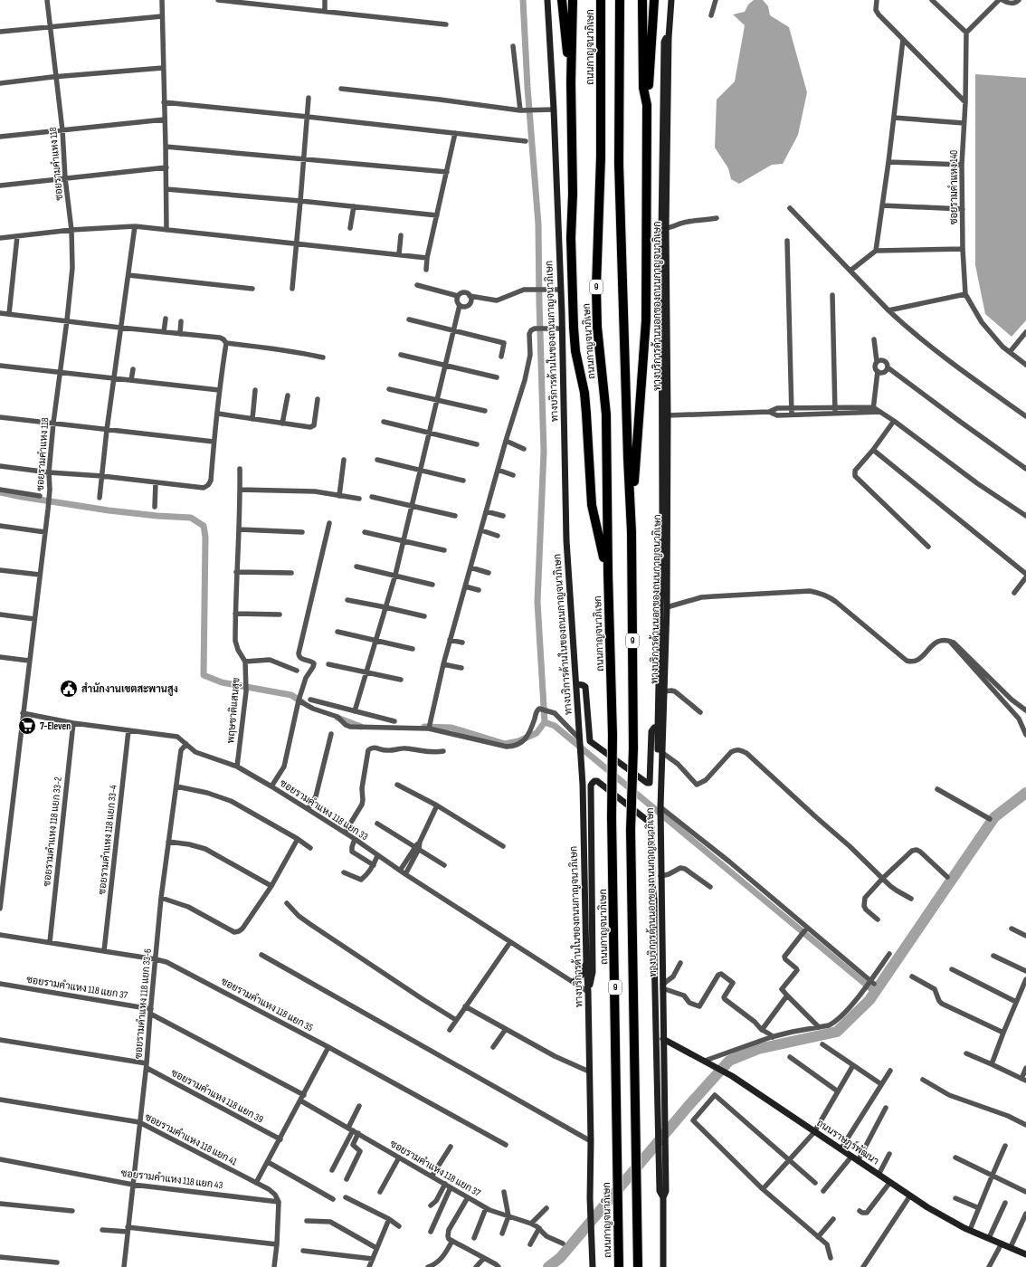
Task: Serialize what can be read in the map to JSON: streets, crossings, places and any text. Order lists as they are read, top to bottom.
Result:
{
  "streets": {
    "highway": ["ถนนกาญจนาภิเษก", "9"],
    "main road": ["ทางบริการด้านนอกของถนนกาญจนาภิเษก", "ทางบริการด้านในของถนนกาญจนาภิเษก", "ถนนราษฏร์พัฒนา"],
    "street": [
      "ซอยรามคำแหง 118",
      "ซอยรามคำแหง 140",
      "พฤษชาติแสนสุข",
      "ซอยรามคำแหง 118 แยก 33",
      "ซอยรามคำแหง 118 แยก 33-2",
      "ซอยรามคำแหง 118 แยก 33-4",
      "ซอยรามคำแหง 118 แยก 37",
      "ซอยรามคำแหง 118 แยก 33-6",
      "ซอยรามคำแหง 118 แยก 35",
      "ซอยรามคำแหง 118 แยก 39",
      "ซอยรามคำแหง 118 แยก 41",
      "ซอยรามคำแหง 118 แยก 43"
    ]
  },
  "crossings": [
    ["ซอยรามคำแหง 118", "ซอยรามคำแหง 118 แยก 33"],
    ["ทางบริการด้านนอกของถนนกาญจนาภิเษก", "ถนนราษฏร์พัฒนา"],
    ["ทางบริการด้านในของถนนกาญจนาภิเษก", "ซอยรามคำแหง 118 แยก 33"],
    ["พฤษชาติแสนสุข", "ซอยรามคำแหง 118 แยก 33"],
    ["ซอยรามคำแหง 118 แยก 33", "ซอยรามคำแหง 118 แยก 33-2"],
    ["ซอยรามคำแหง 118 แยก 33", "ซอยรามคำแหง 118 แยก 33-4"],
    ["ซอยรามคำแหง 118 แยก 33", "ซอยรามคำแหง 118 แยก 33-6"],
    ["ซอยรามคำแหง 118 แยก 33-2", "ซอยรามคำแหง 118 แยก 35"],
    ["ซอยรามคำแหง 118 แยก 33-4", "ซอยรามคำแหง 118 แยก 35"],
    ["ซอยรามคำแหง 118 แยก 37", "ซอยรามคำแหง 118 แยก 33-6"],
    ["ซอยรามคำแหง 118 แยก 33-6", "ซอยรามคำแหง 118 แยก 35"],
    ["ซอยรามคำแหง 118 แยก 33-6", "ซอยรามคำแหง 118 แยก 39"],
    ["ซอยรามคำแหง 118 แยก 33-6", "ซอยรามคำแหง 118 แยก 41"],
    ["ซอยรามคำแหง 118 แยก 33-6", "ซอยรามคำแหง 118 แยก 43"],
    ["ซอยรามคำแหง 118 แยก 41", "ซอยรามคำแหง 118 แยก 43"]
  ],
  "places": {
    "public building": ["สำนักงานเขตสะพานสูง"],
    "supermarket": ["7-Eleven"]
  }
}
